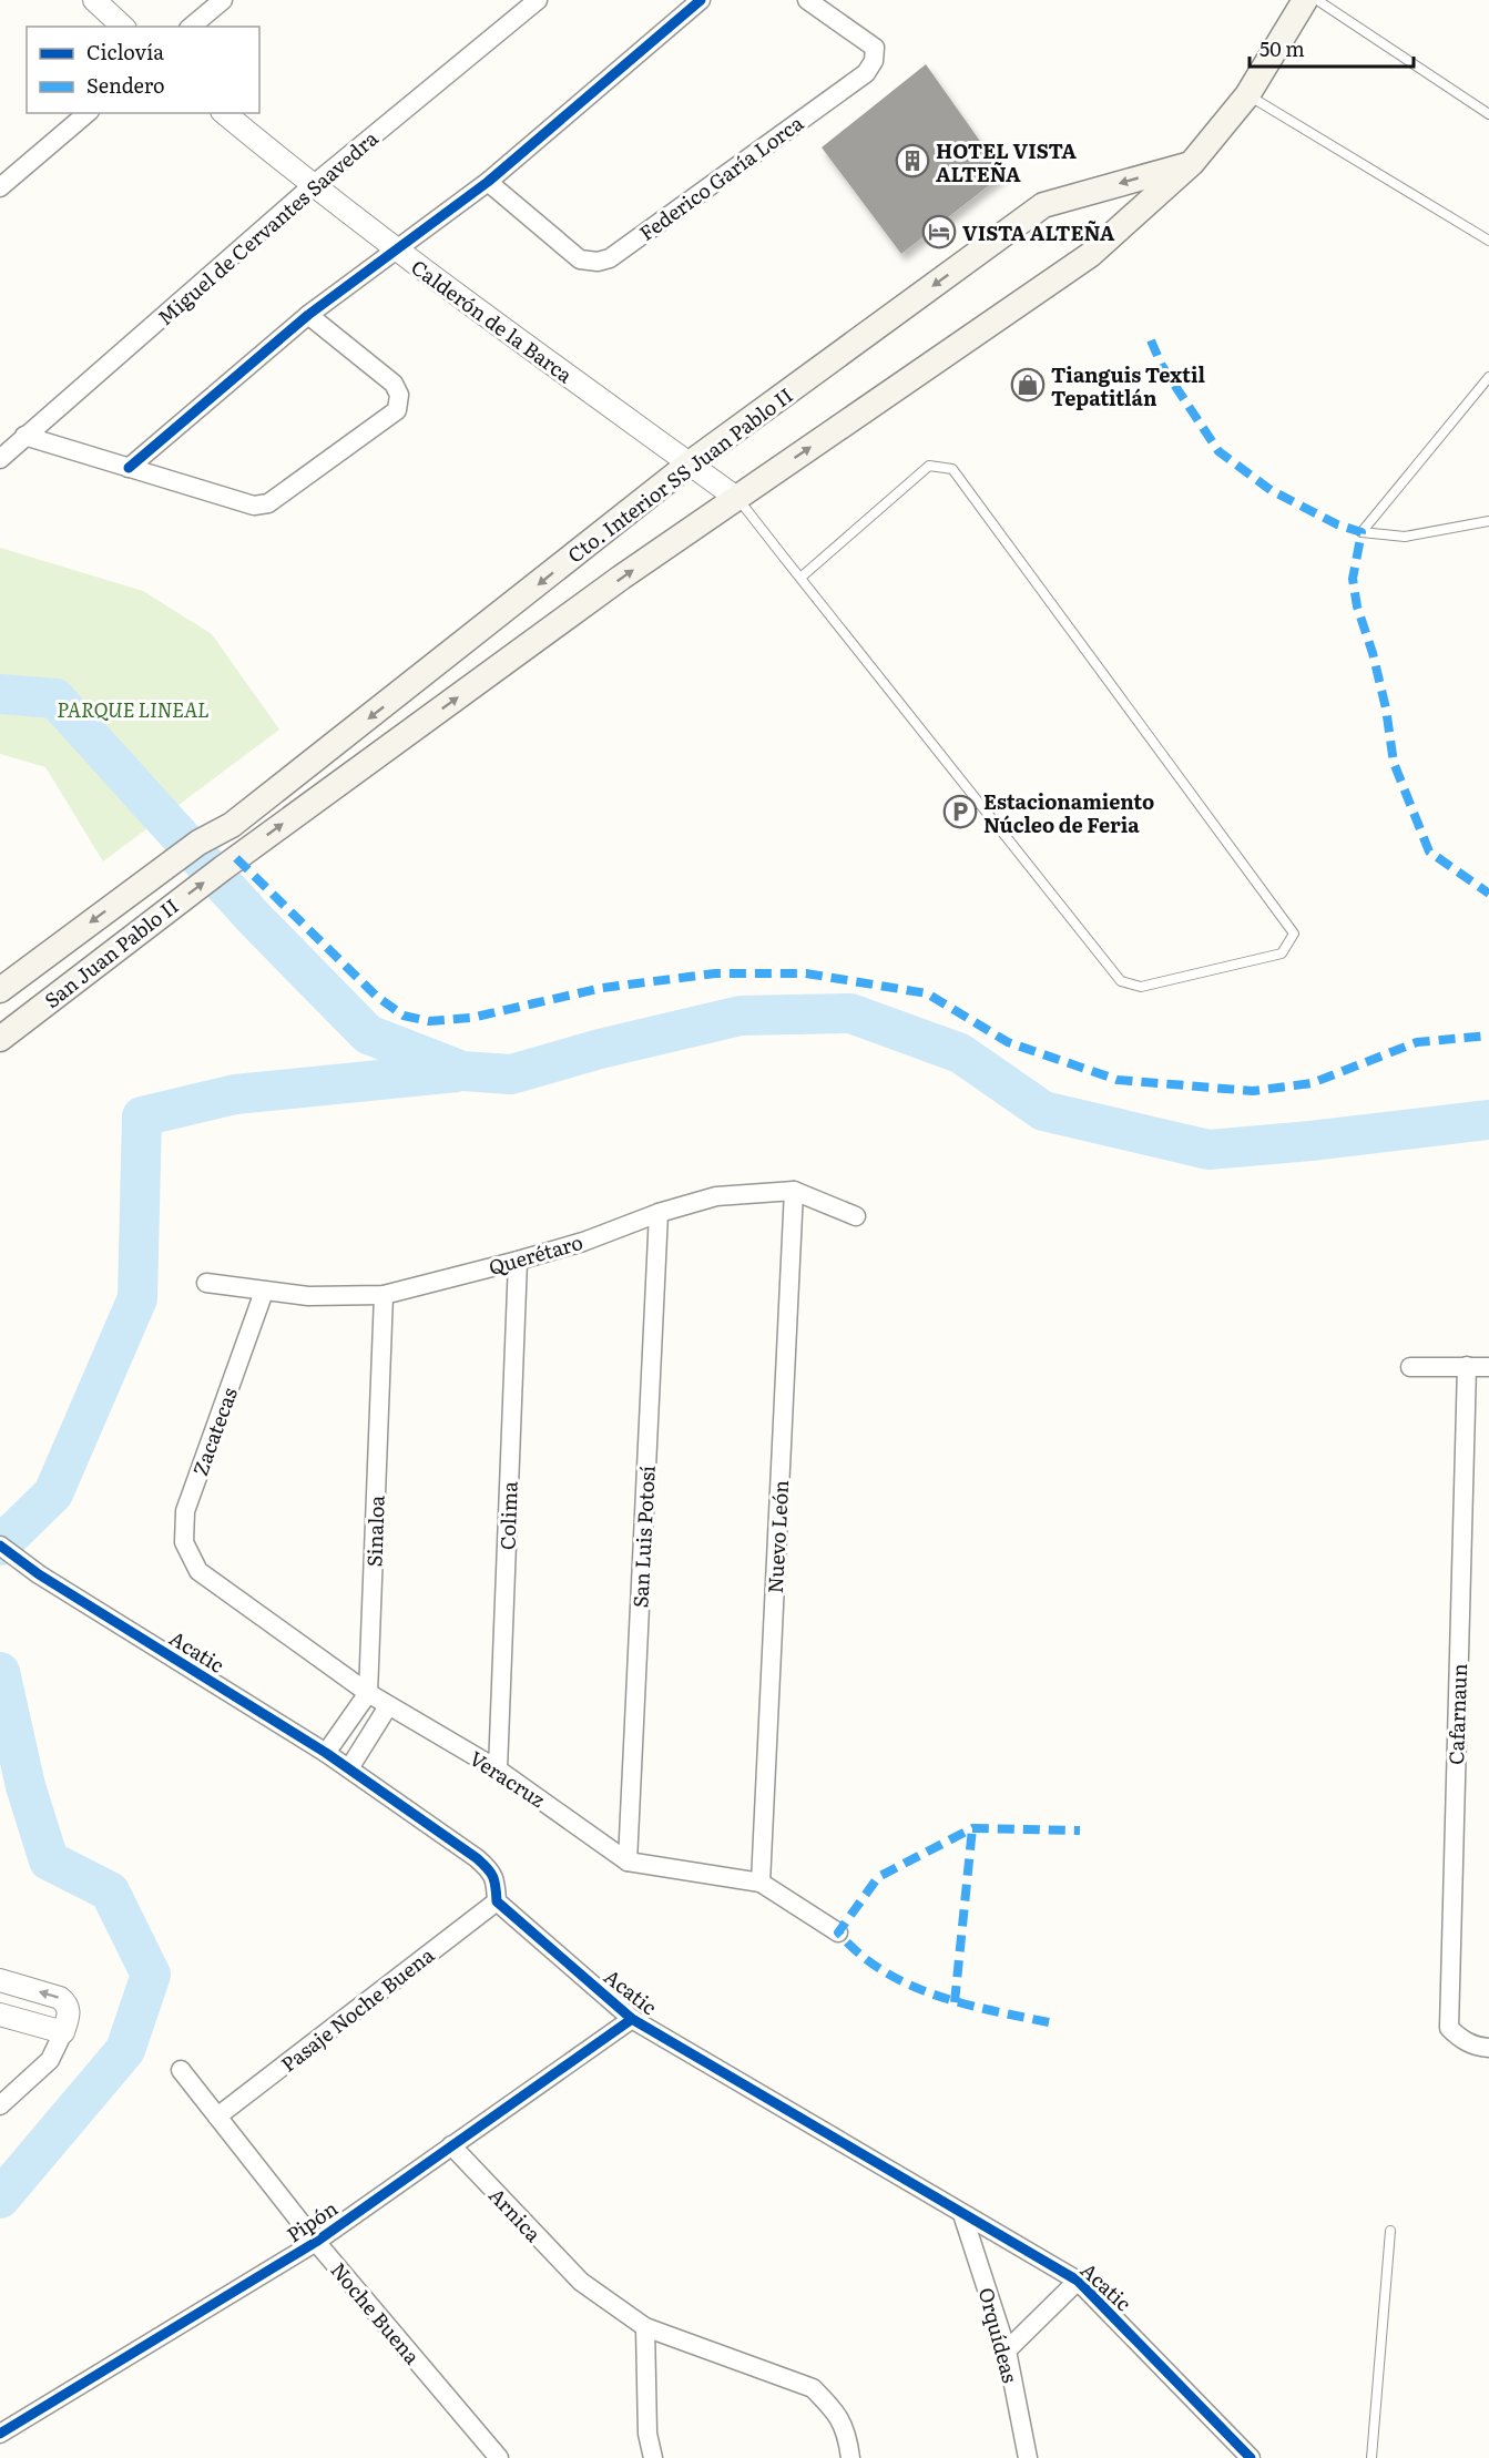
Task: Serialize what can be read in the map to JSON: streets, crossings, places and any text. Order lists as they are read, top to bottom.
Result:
{
  "streets": {
    "main road": ["Cto. Interior SS Juan Pablo II", "San Juan Pablo II"],
    "street": [
      "Federico Garía Lorca",
      "Miguel de Cervantes Saavedra",
      "Calderón de la Barca",
      "Querétaro",
      "Zacatecas",
      "Colima",
      "Sinaloa",
      "San Luis Potosí",
      "Nuevo León",
      "Acatic",
      "Cafarnaun",
      "Veracruz",
      "Pasaje Noche Buena",
      "Arnica",
      "Pipón",
      "Noche Buena",
      "Orquídeas"
    ]
  },
  "crossings": [
    ["Miguel de Cervantes Saavedra", "Calderón de la Barca"],
    ["Calderón de la Barca", "Cto. Interior SS Juan Pablo II"],
    ["Calderón de la Barca", "San Juan Pablo II"],
    ["Cto. Interior SS Juan Pablo II", "San Juan Pablo II"],
    ["Querétaro", "Zacatecas"],
    ["Querétaro", "Colima"],
    ["Querétaro", "Sinaloa"],
    ["Querétaro", "San Luis Potosí"],
    ["Querétaro", "Nuevo León"],
    ["Zacatecas", "Veracruz"],
    ["Colima", "Veracruz"],
    ["Sinaloa", "Veracruz"],
    ["San Luis Potosí", "Veracruz"],
    ["Nuevo León", "Veracruz"],
    ["Acatic", "Pasaje Noche Buena"],
    ["Acatic", "Pipón"],
    ["Acatic", "Orquídeas"],
    ["Pasaje Noche Buena", "Noche Buena"],
    ["Arnica", "Pipón"],
    ["Pipón", "Noche Buena"]
  ],
  "parks": ["PARQUE LINEAL"],
  "places": {
    "building": ["HOTEL VISTA ALTEÑA"],
    "hotel": ["VISTA ALTEÑA"],
    "shop": ["Tianguis Textil Tepatitlán"],
    "parking": ["Estacionamiento Núcleo de Feria"]
  },
  "legend": ["Ciclovía", "Sendero"],
  "scale_bar": "50 m"
}
